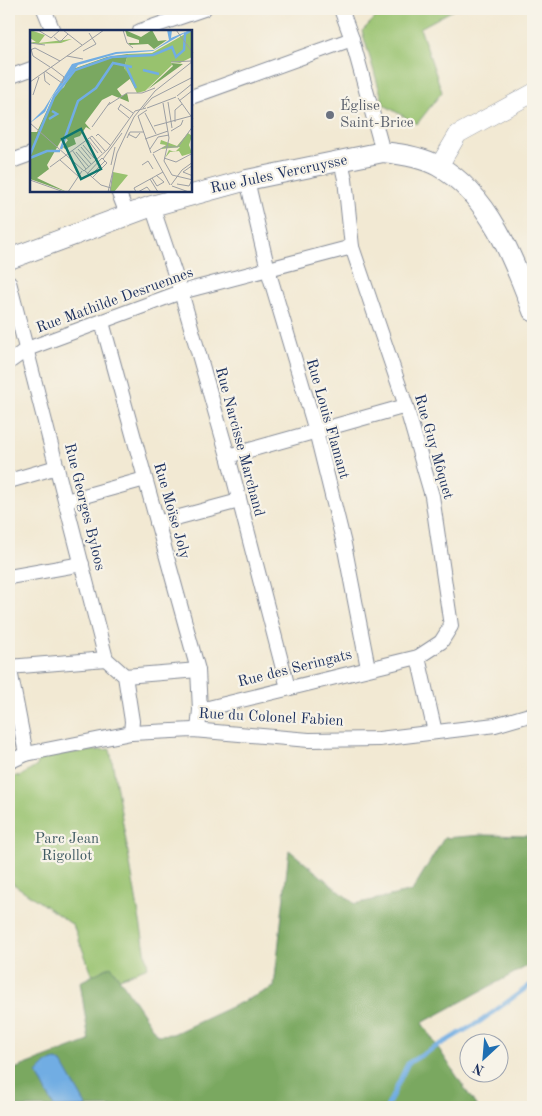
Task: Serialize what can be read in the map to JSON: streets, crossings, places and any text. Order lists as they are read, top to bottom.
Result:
{
  "streets": {
    "main road": ["Rue Jules Vercruysse"],
    "street": [
      "Rue Mathilde Desruennes",
      "Rue Louis Flamant",
      "Rue Narcisse Marchand",
      "Rue Guy Môquet",
      "Rue Georges Byloos",
      "Rue Moïse Joly",
      "Rue des Seringats",
      "Rue du Colonel Fabien"
    ]
  },
  "crossings": [
    ["Rue Jules Vercruysse", "Rue Louis Flamant"],
    ["Rue Jules Vercruysse", "Rue Narcisse Marchand"],
    ["Rue Jules Vercruysse", "Rue Guy Môquet"],
    ["Rue Mathilde Desruennes", "Rue Louis Flamant"],
    ["Rue Mathilde Desruennes", "Rue Narcisse Marchand"],
    ["Rue Mathilde Desruennes", "Rue Guy Môquet"],
    ["Rue Mathilde Desruennes", "Rue Georges Byloos"],
    ["Rue Mathilde Desruennes", "Rue Moïse Joly"],
    ["Rue Louis Flamant", "Rue des Seringats"],
    ["Rue Narcisse Marchand", "Rue des Seringats"],
    ["Rue Guy Môquet", "Rue des Seringats"],
    ["Rue Moïse Joly", "Rue des Seringats"]
  ],
  "parks": ["Parc Jean Rigollot"],
  "places": ["Église Saint-Brice"],
  "north": "bottom left"
}
